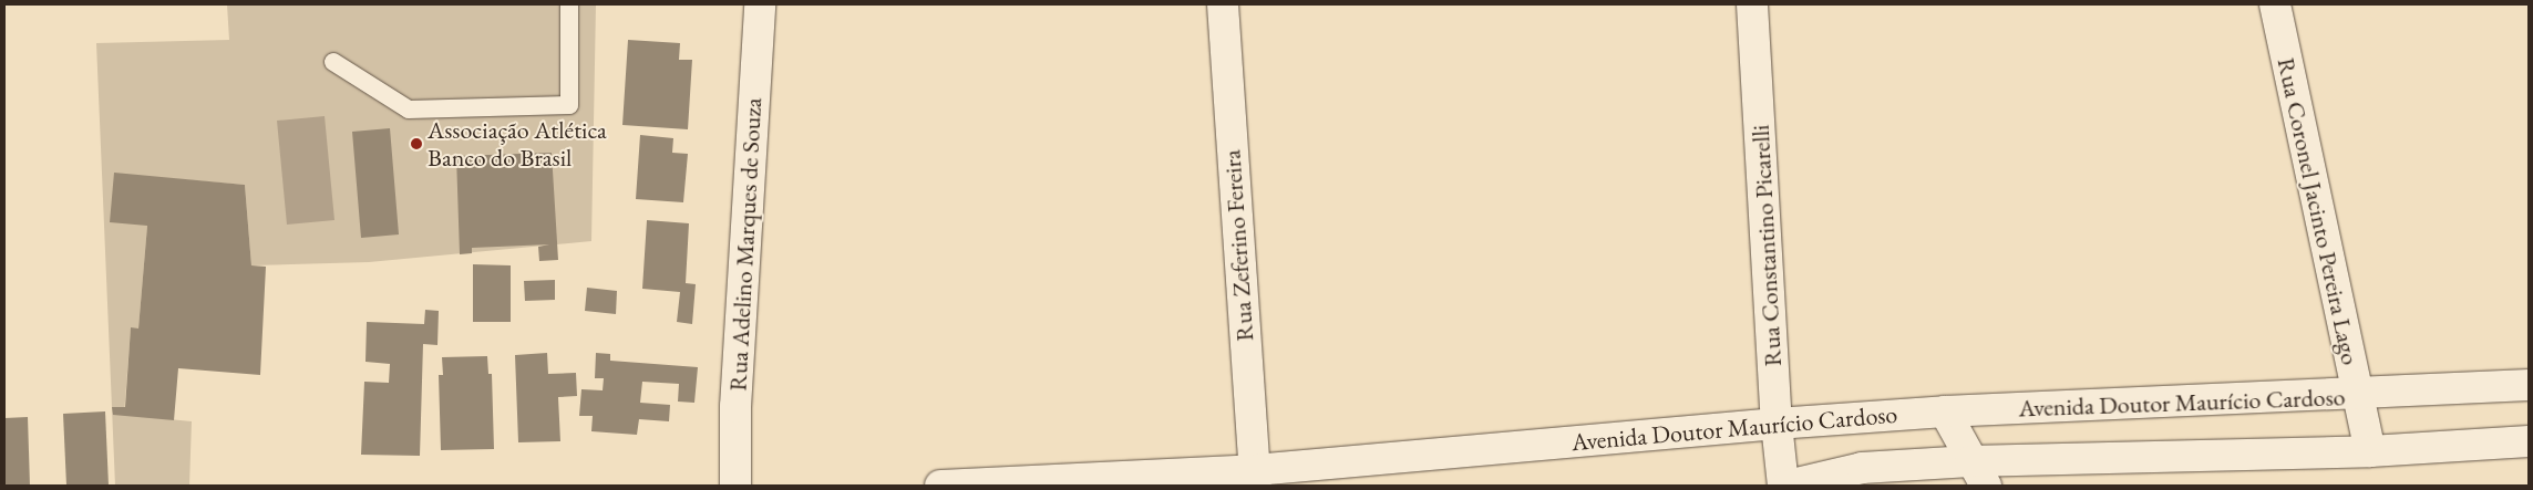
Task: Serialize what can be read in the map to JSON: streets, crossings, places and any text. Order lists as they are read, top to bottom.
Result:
{
  "streets": {
    "street": [
      "Rua Coronel Jacinto Pereira Lago",
      "Rua Adelino Marques de Souza",
      "Rua Zeferino Fereira",
      "Rua Constantino Picarelli",
      "Avenida Doutor Maurício Cardoso"
    ]
  },
  "crossings": [
    ["Rua Coronel Jacinto Pereira Lago", "Avenida Doutor Maurício Cardoso"],
    ["Rua Zeferino Fereira", "Avenida Doutor Maurício Cardoso"],
    ["Rua Constantino Picarelli", "Avenida Doutor Maurício Cardoso"]
  ],
  "places": ["Associação Atlética Banco do Brasil"]
}
